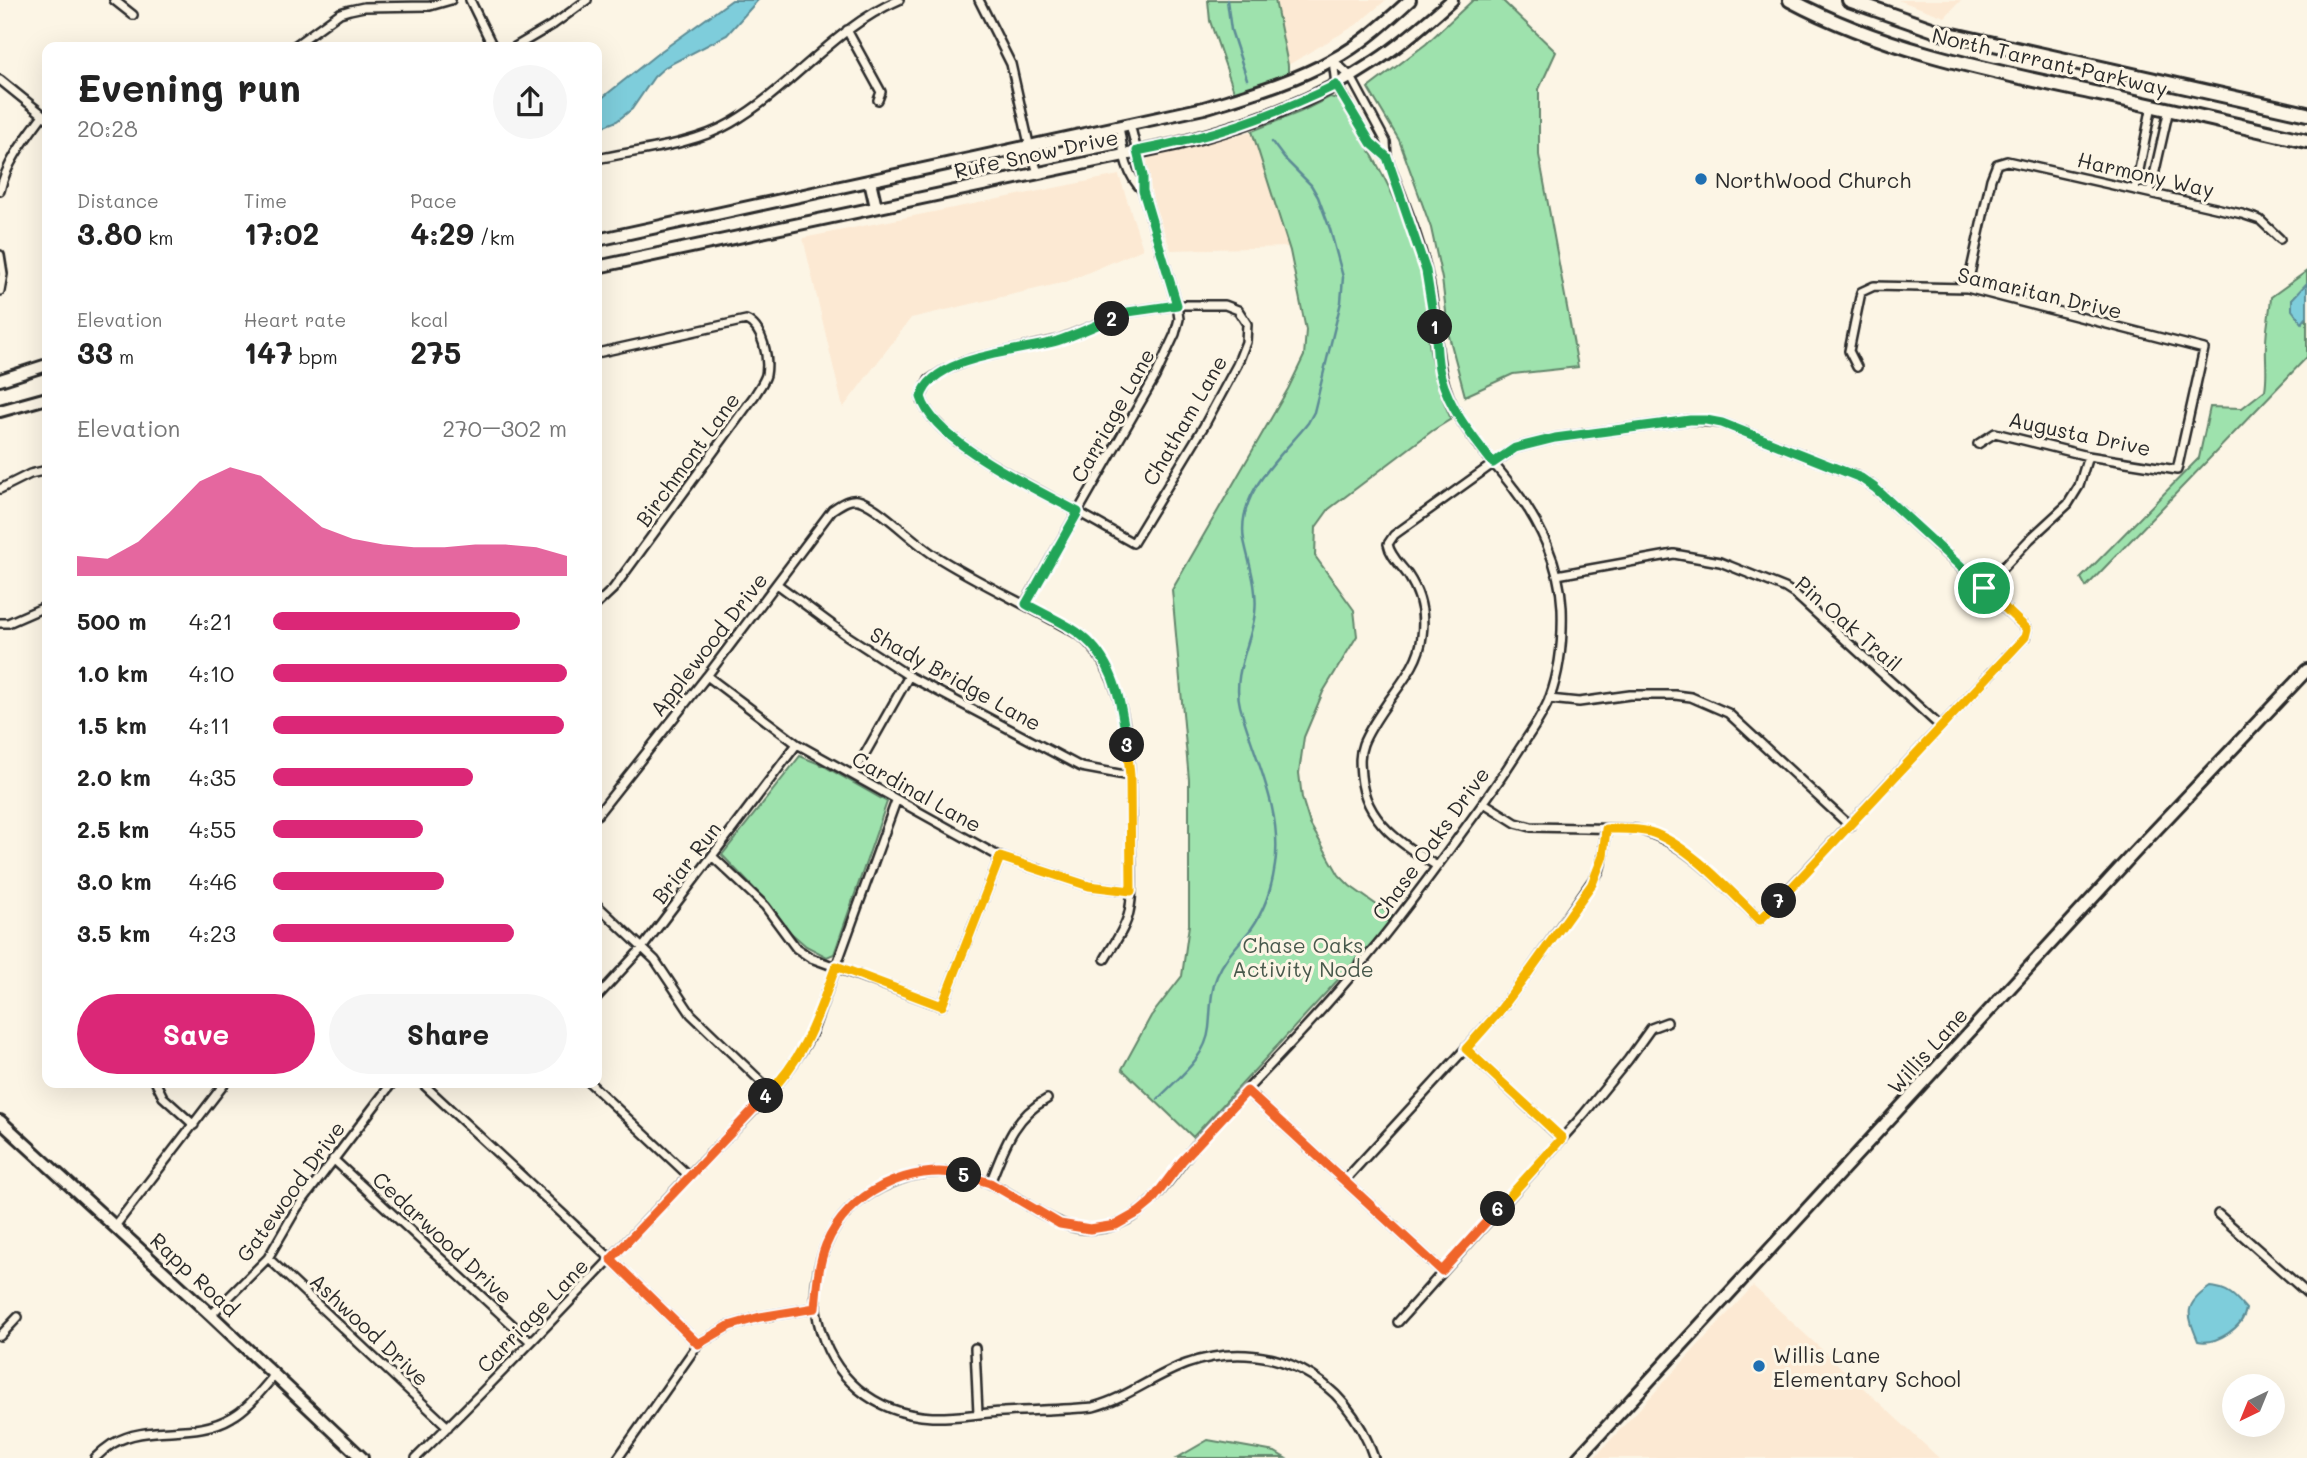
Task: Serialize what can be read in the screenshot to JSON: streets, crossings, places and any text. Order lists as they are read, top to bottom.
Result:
{
  "streets": {
    "main road": [
      "North Tarrant Parkway",
      "Rufe Snow Drive",
      "Willis Lane",
      "Rapp Road"
    ],
    "street": [
      "Harmony Way",
      "Samaritan Drive",
      "Carriage Lane",
      "Chatham Lane",
      "Augusta Drive",
      "Birchmont Lane",
      "Pin Oak Trail",
      "Applewood Drive",
      "Shady Bridge Lane",
      "Cardinal Lane",
      "Chase Oaks Drive",
      "Briar Run",
      "Gatewood Drive",
      "Cedarwood Drive",
      "Ashwood Drive"
    ]
  },
  "crossings": [
    ["Rufe Snow Drive", "Carriage Lane"],
    ["Rufe Snow Drive", "Chase Oaks Drive"],
    ["Harmony Way", "Samaritan Drive"],
    ["Samaritan Drive", "Augusta Drive"],
    ["Carriage Lane", "Chatham Lane"],
    ["Carriage Lane", "Applewood Drive"],
    ["Carriage Lane", "Cardinal Lane"],
    ["Carriage Lane", "Cedarwood Drive"],
    ["Carriage Lane", "Ashwood Drive"],
    ["Pin Oak Trail", "Chase Oaks Drive"],
    ["Applewood Drive", "Shady Bridge Lane"],
    ["Applewood Drive", "Cardinal Lane"],
    ["Cardinal Lane", "Briar Run"],
    ["Gatewood Drive", "Cedarwood Drive"],
    ["Gatewood Drive", "Rapp Road"],
    ["Gatewood Drive", "Ashwood Drive"]
  ],
  "parks": ["Chase Oaks Activity Node"],
  "places": ["NorthWood Church", "Willis Lane Elementary School"],
  "north": "bottom left",
  "page": {
    "heading": ["Evening run", "20:28"],
    "stats": [
      ["Distance", "3.80 km"],
      ["Time", "17:02"],
      ["Pace", "4:29 /km"],
      ["Elevation", "33 m"],
      ["Heart rate", "147 bpm"],
      ["kcal", "275"]
    ],
    "pins": [
      "2",
      "1",
      "3",
      "7",
      "4",
      "5",
      "6"
    ],
    "chart": ["Elevation", "270–302 m"],
    "list": [
      {
        "name": "500 m",
        "note": "4:21"
      },
      {
        "name": "1.0 km",
        "note": "4:10"
      },
      {
        "name": "1.5 km",
        "note": "4:11"
      },
      {
        "name": "2.0 km",
        "note": "4:35"
      },
      {
        "name": "2.5 km",
        "note": "4:55"
      },
      {
        "name": "3.0 km",
        "note": "4:46"
      },
      {
        "name": "3.5 km",
        "note": "4:23"
      }
    ],
    "buttons": ["Save", "Share"]
  }
}
